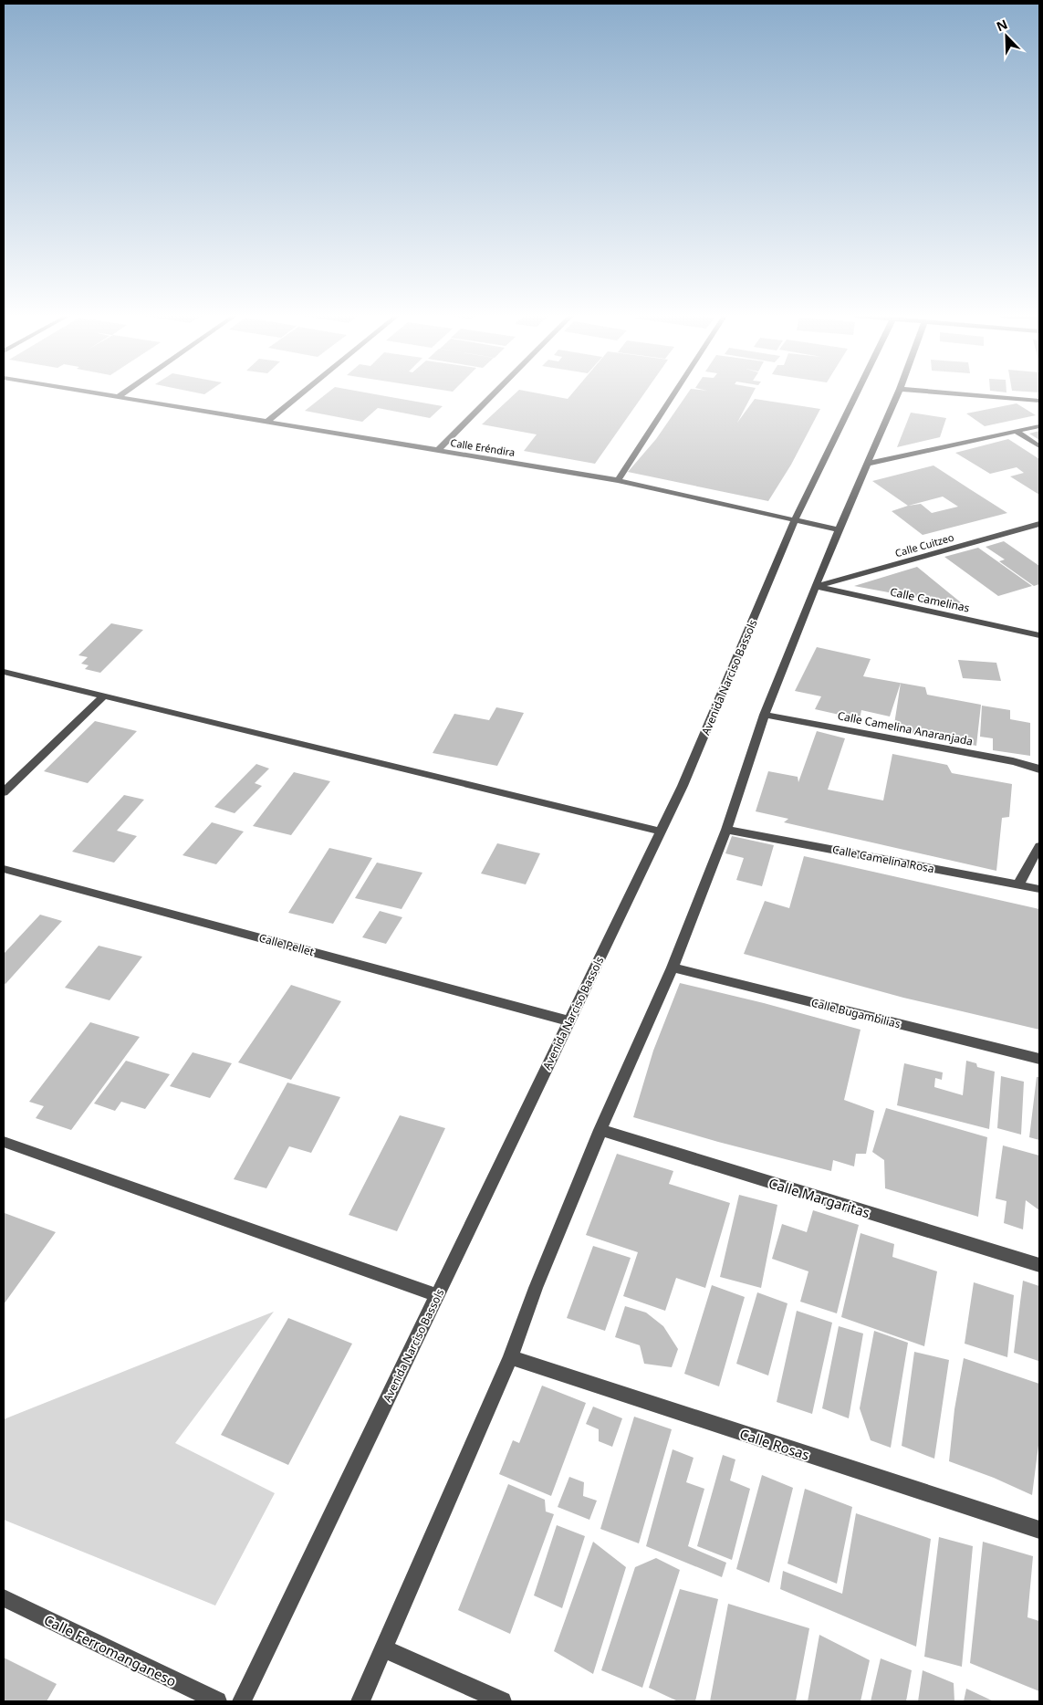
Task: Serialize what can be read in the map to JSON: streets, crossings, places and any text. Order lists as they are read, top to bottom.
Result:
{
  "streets": {
    "street": [
      "Calle Eréndira",
      "Calle Cuitzeo",
      "Calle Camelinas",
      "Avenida Narciso Bassols",
      "Calle Camelina Anaranjada",
      "Calle Camelina Rosa",
      "Calle Pellet",
      "Calle Bugambilias",
      "Calle Margaritas",
      "Calle Rosas",
      "Calle Ferromanganeso"
    ]
  },
  "crossings": [
    ["Calle Eréndira", "Avenida Narciso Bassols"],
    ["Calle Cuitzeo", "Calle Camelinas"],
    ["Avenida Narciso Bassols", "Calle Pellet"]
  ],
  "north": "top left"
}
